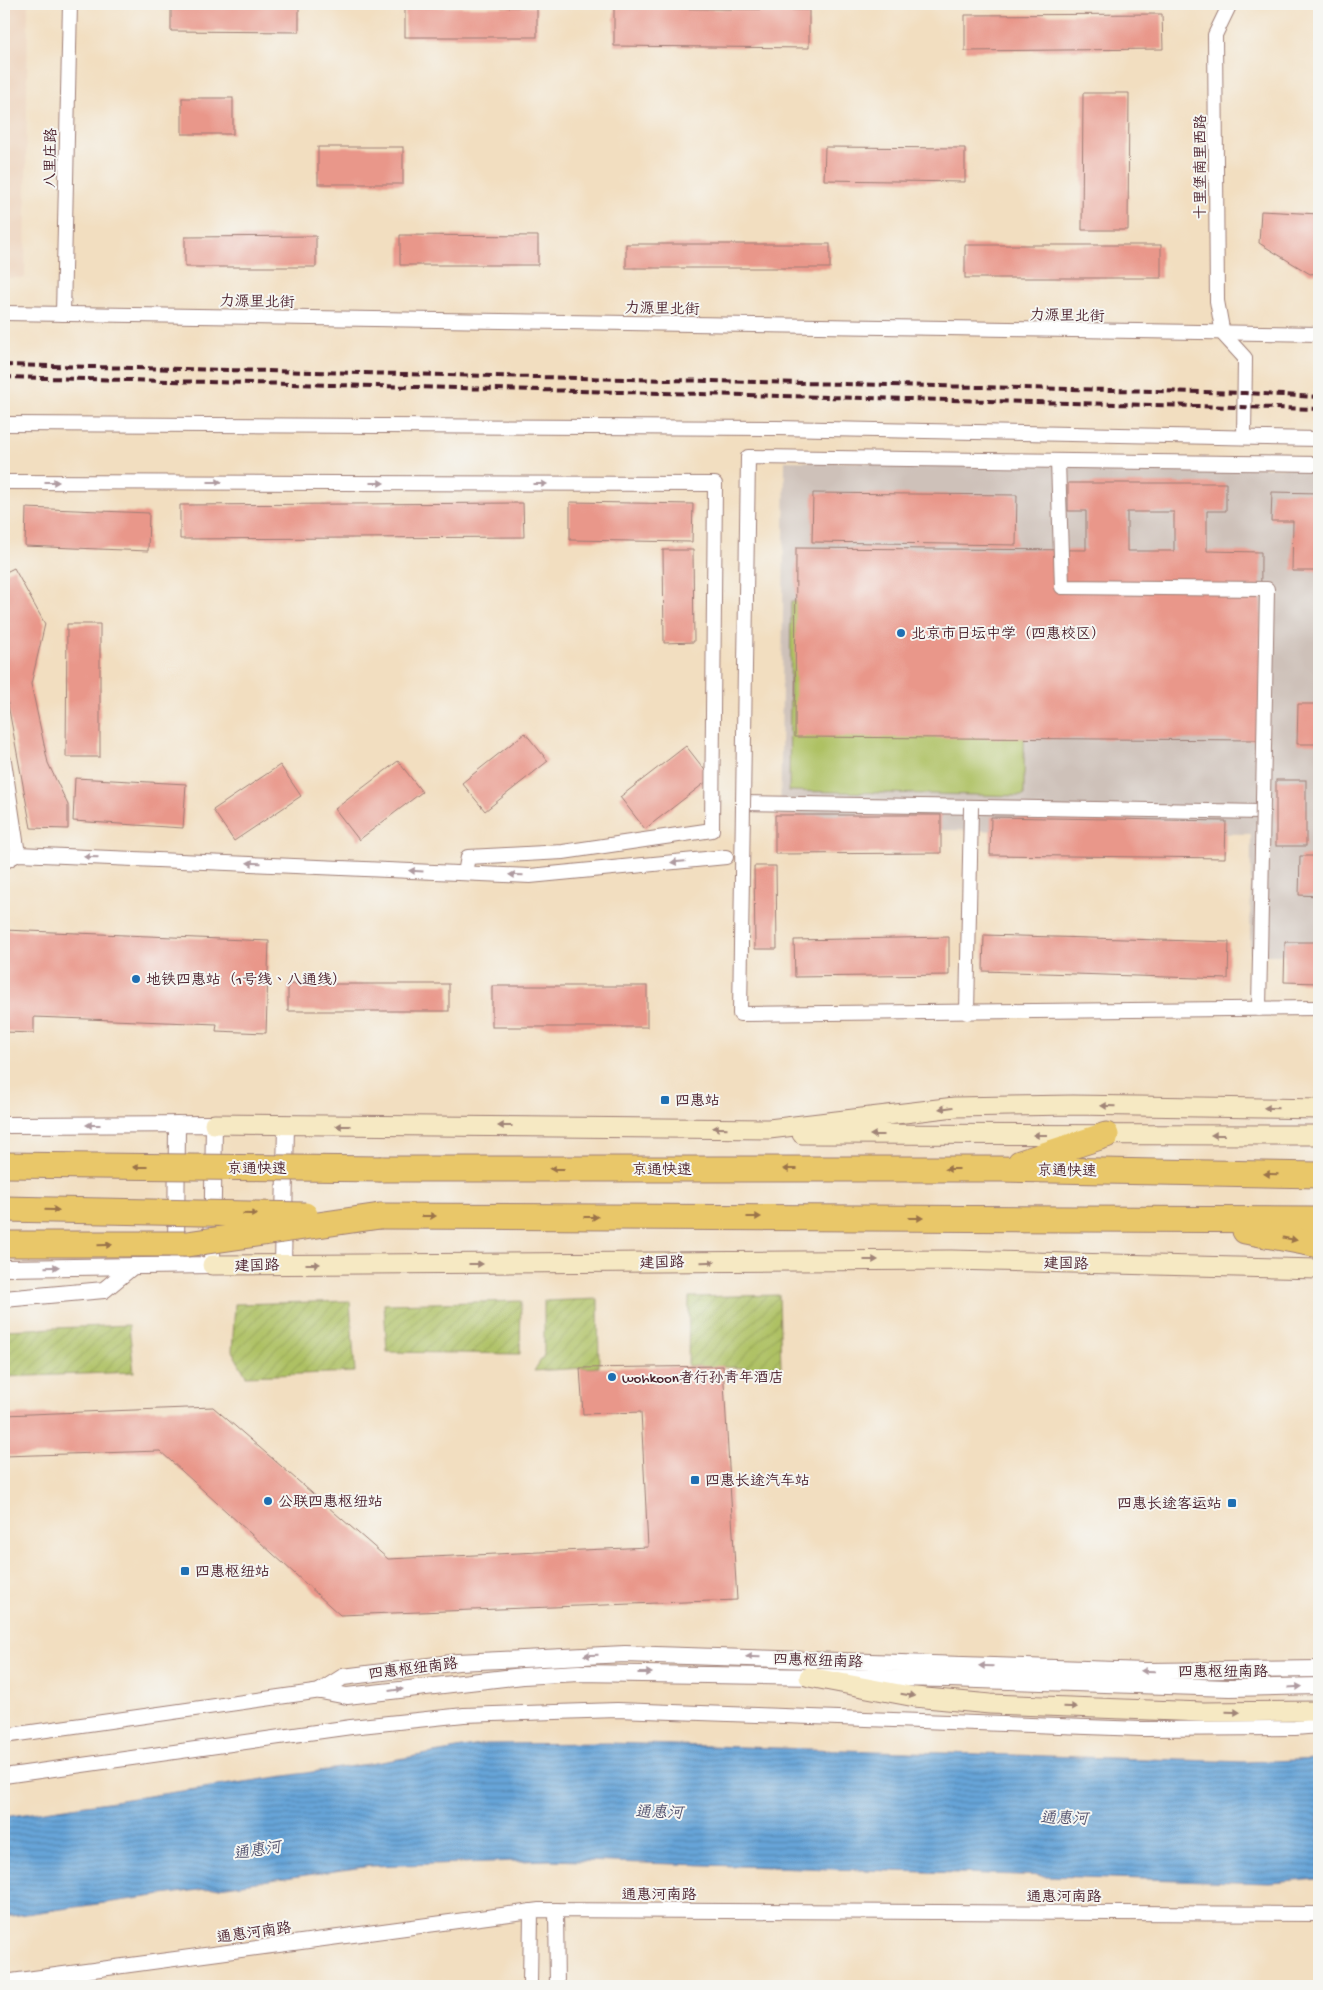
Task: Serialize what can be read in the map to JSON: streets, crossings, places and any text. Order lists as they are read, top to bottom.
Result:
{
  "streets": {
    "highway": ["京通快速"],
    "main road": ["建国路"],
    "street": [
      "八里庄路",
      "十里堡南里西路",
      "力源里北街",
      "四惠枢纽南路",
      "通惠河南路"
    ]
  },
  "crossings": [
    ["八里庄路", "力源里北街"],
    ["十里堡南里西路", "力源里北街"]
  ],
  "water": ["通惠河"],
  "places": {
    "other": [
      "北京市日坛中学（四惠校区）",
      "地铁四惠站（1号线、八通线）",
      "wohkoon者行孙青年酒店",
      "公联四惠枢纽站"
    ],
    "transit": [
      "四惠站",
      "四惠长途汽车站",
      "四惠长途客运站",
      "四惠枢纽站"
    ]
  }
}
